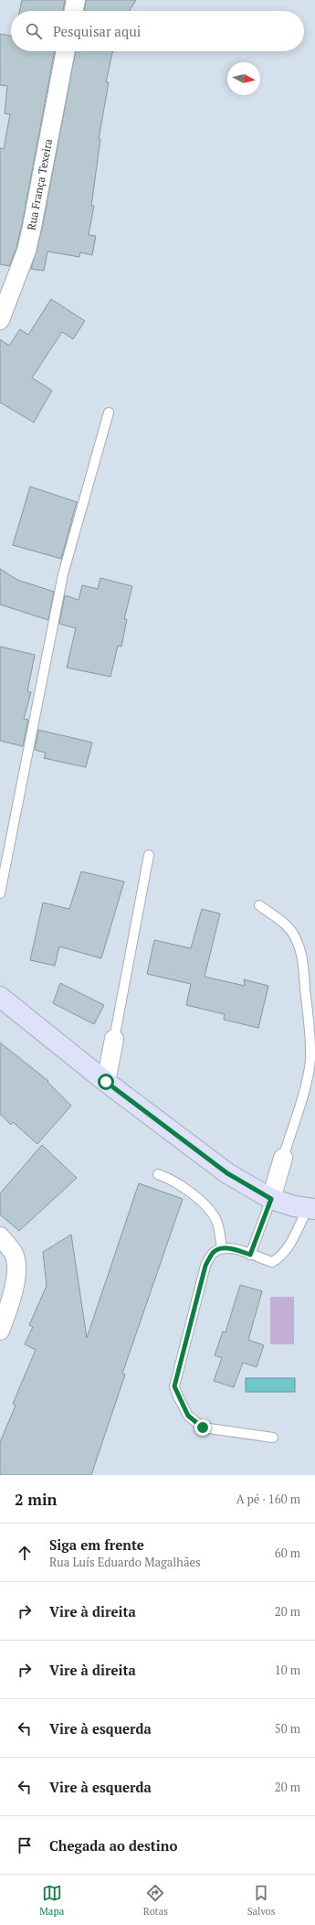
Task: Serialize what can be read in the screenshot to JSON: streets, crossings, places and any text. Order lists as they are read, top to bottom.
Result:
{
  "streets": {
    "street": ["Rua França Texeira"]
  },
  "north": "right",
  "page": {
    "search": "Pesquisar aqui",
    "heading": ["2 min", "A pé · 160 m"],
    "list": [
      ["Siga em frente", "Rua Luís Eduardo Magalhães", "60 m"],
      ["Vire à direita", "20 m"],
      ["Vire à direita", "10 m"],
      ["Vire à esquerda", "50 m"],
      ["Vire à esquerda", "20 m"],
      "Chegada ao destino"
    ],
    "nav": ["Mapa", "Rotas", "Salvos"]
  }
}
